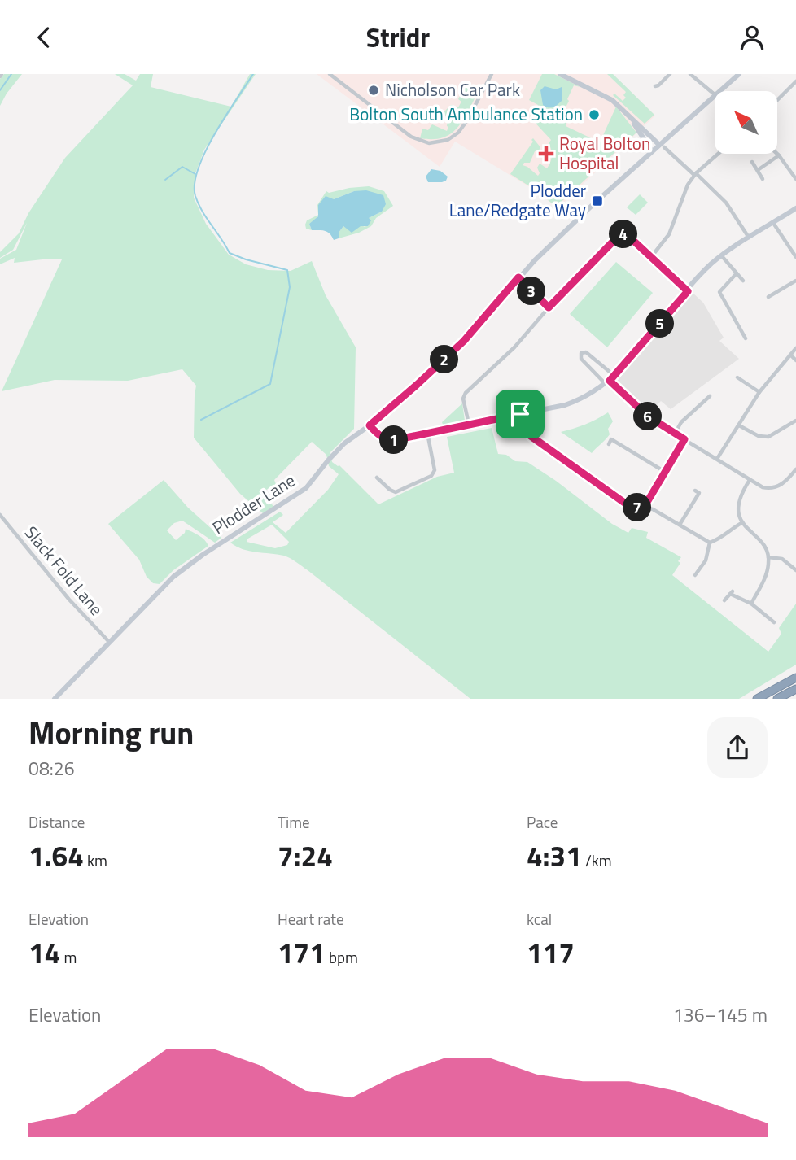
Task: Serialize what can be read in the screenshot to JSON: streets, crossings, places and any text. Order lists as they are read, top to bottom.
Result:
{
  "streets": {
    "main road": ["Plodder Lane"],
    "street": ["Slack Fold Lane"]
  },
  "crossings": [
    ["Plodder Lane", "Slack Fold Lane"]
  ],
  "places": {
    "other": ["Nicholson Car Park", "Bolton South Ambulance Station"],
    "health": ["Royal Bolton Hospital"],
    "transit": ["Plodder Lane/Redgate Way"]
  },
  "north": "top left",
  "page": {
    "header": "Stridr",
    "pins": [
      "4",
      "3",
      "5",
      "2",
      "6",
      "1",
      "7"
    ],
    "heading": ["Morning run", "08:26"],
    "stats": [
      ["Distance", "1.64 km"],
      ["Time", "7:24"],
      ["Pace", "4:31 /km"],
      ["Elevation", "14 m"],
      ["Heart rate", "171 bpm"],
      ["kcal", "117"]
    ],
    "chart": ["Elevation", "136–145 m"]
  }
}
